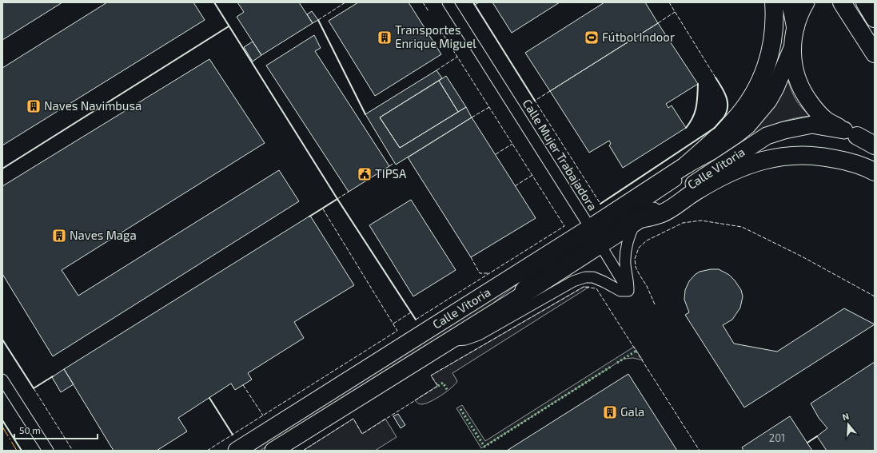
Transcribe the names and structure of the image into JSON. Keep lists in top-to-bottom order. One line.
{"streets":{"highway":["Calle Vitoria"],"street":["Calle Mujer Trabajadora"]},"crossings":[["Calle Mujer Trabajadora","Calle Vitoria"]],"places":{"building":["Transportes Enrique Miguel","Naves Navimbusa","Naves Maga","Gala"],"sports":["Fútbol Indoor"],"public building":["TIPSA"]},"house_numbers":["201"],"scale_bar":"50 m","north":"top"}
